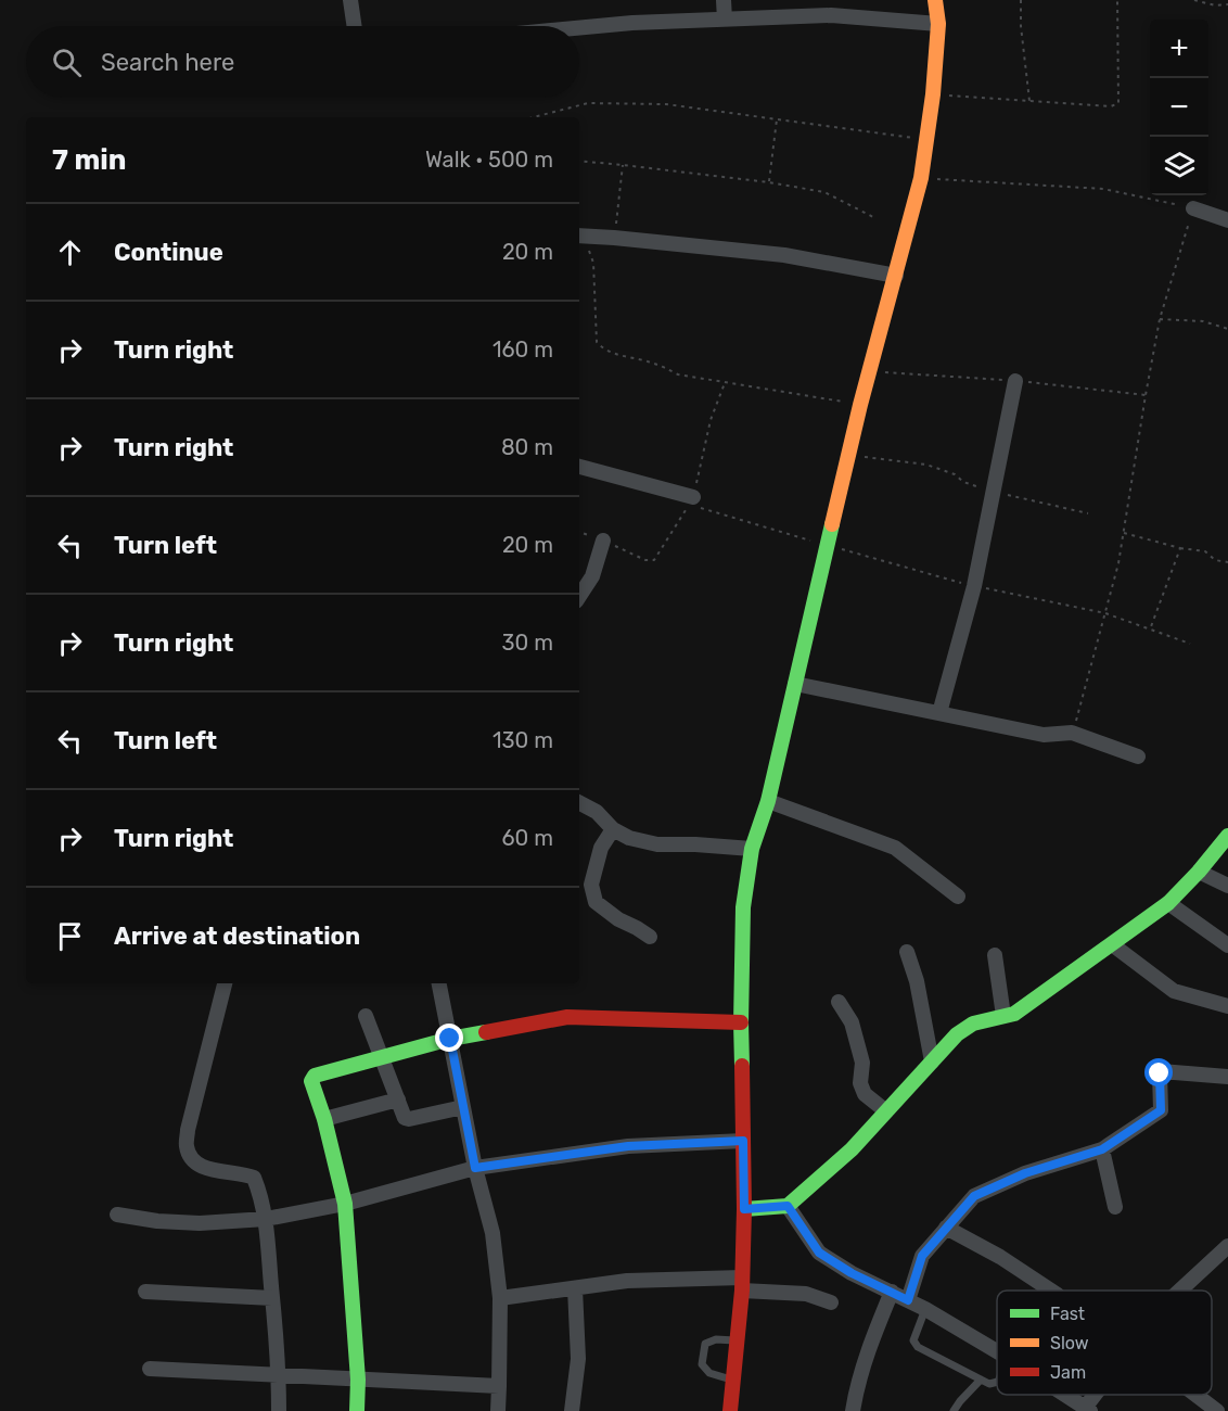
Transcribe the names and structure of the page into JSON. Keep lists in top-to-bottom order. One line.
{"legend":["Fast","Slow","Jam"],"page":{"map_buttons":["+","−"],"search":"Search here","heading":["7 min","Walk · 500 m"],"list":[["Continue","20 m"],["Turn right","160 m"],["Turn right","80 m"],["Turn left","20 m"],["Turn right","30 m"],["Turn left","130 m"],["Turn right","60 m"],"Arrive at destination"]}}
